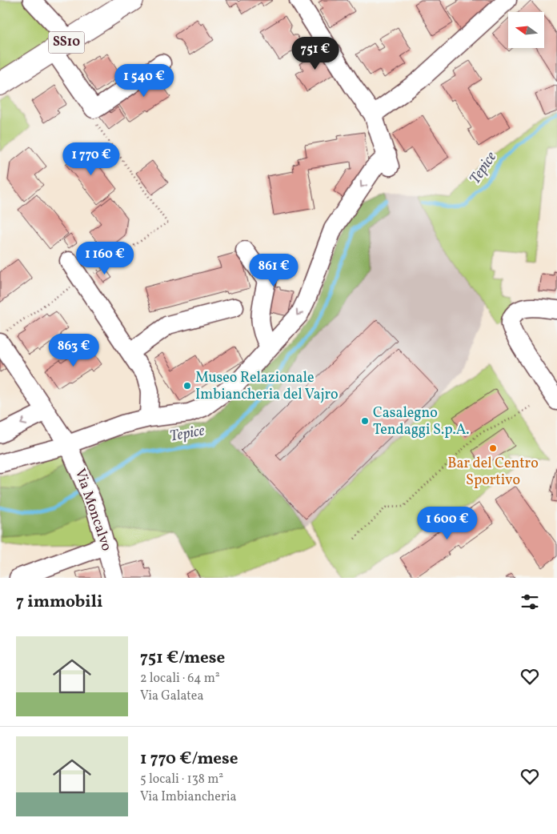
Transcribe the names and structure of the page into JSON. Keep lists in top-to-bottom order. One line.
{"streets":{"main road":["SS10"],"street":["Via Moncalvo"]},"water":["Tepice"],"places":["Museo Relazionale Imbiancheria del Vajro","Casalegno Tendaggi S.p.A.","Bar del Centro Sportivo"],"north":"left","page":{"price":["751 €","1 540 €","1 770 €","1 160 €","861 €","863 €","1 600 €"],"heading":"7 immobili","list":[{"name":"751 €/mese","note":"2 locali · 64 m² · Via Galatea"},{"name":"1 770 €/mese","note":"5 locali · 138 m² · Via Imbiancheria"}]}}
